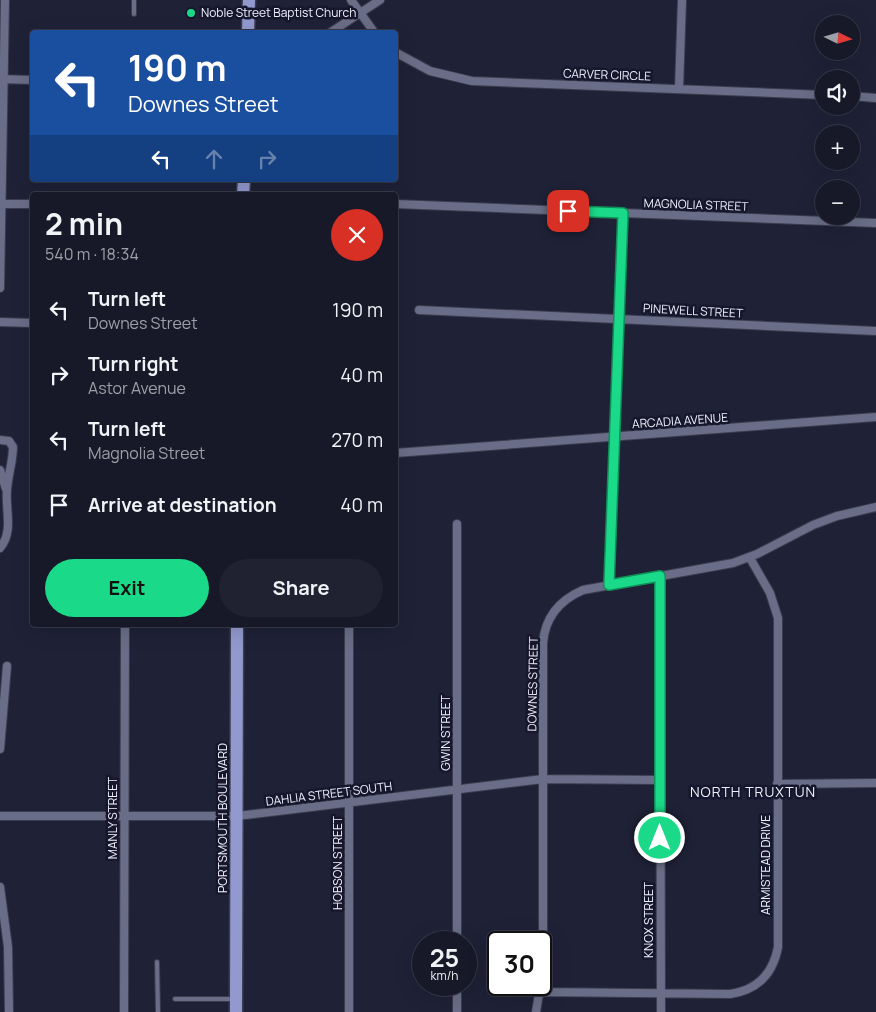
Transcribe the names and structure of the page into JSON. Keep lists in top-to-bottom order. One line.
{"streets":{"main road":["PORTSMOUTH BOULEVARD"],"street":["CARVER CIRCLE","MAGNOLIA STREET","PINEWELL STREET","ARCADIA AVENUE","DOWNES STREET","GWIN STREET","DAHLIA STREET SOUTH","MANLY STREET","HOBSON STREET","ARMISTEAD DRIVE","KNOX STREET"]},"crossings":[["DOWNES STREET","DAHLIA STREET SOUTH"],["DOWNES STREET","ARMISTEAD DRIVE"],["DOWNES STREET","KNOX STREET"],["GWIN STREET","DAHLIA STREET SOUTH"],["DAHLIA STREET SOUTH","MANLY STREET"],["DAHLIA STREET SOUTH","PORTSMOUTH BOULEVARD"],["DAHLIA STREET SOUTH","HOBSON STREET"],["DAHLIA STREET SOUTH","KNOX STREET"],["ARMISTEAD DRIVE","KNOX STREET"]],"districts":["NORTH TRUXTUN"],"places":["Noble Street Baptist Church"],"north":"right","page":{"map_buttons":["+","−"],"turn":["190 m","Downes Street"],"heading":["2 min","540 m · 18:34"],"list":[{"name":"Turn left","note":"Downes Street","value":"190 m"},{"name":"Turn right","note":"Astor Avenue","value":"40 m"},{"name":"Turn left","note":"Magnolia Street","value":"270 m"},{"name":"Arrive at destination","value":"40 m"}],"buttons":["Exit","Share"],"speed":"25 km/h","limit":"30"}}
